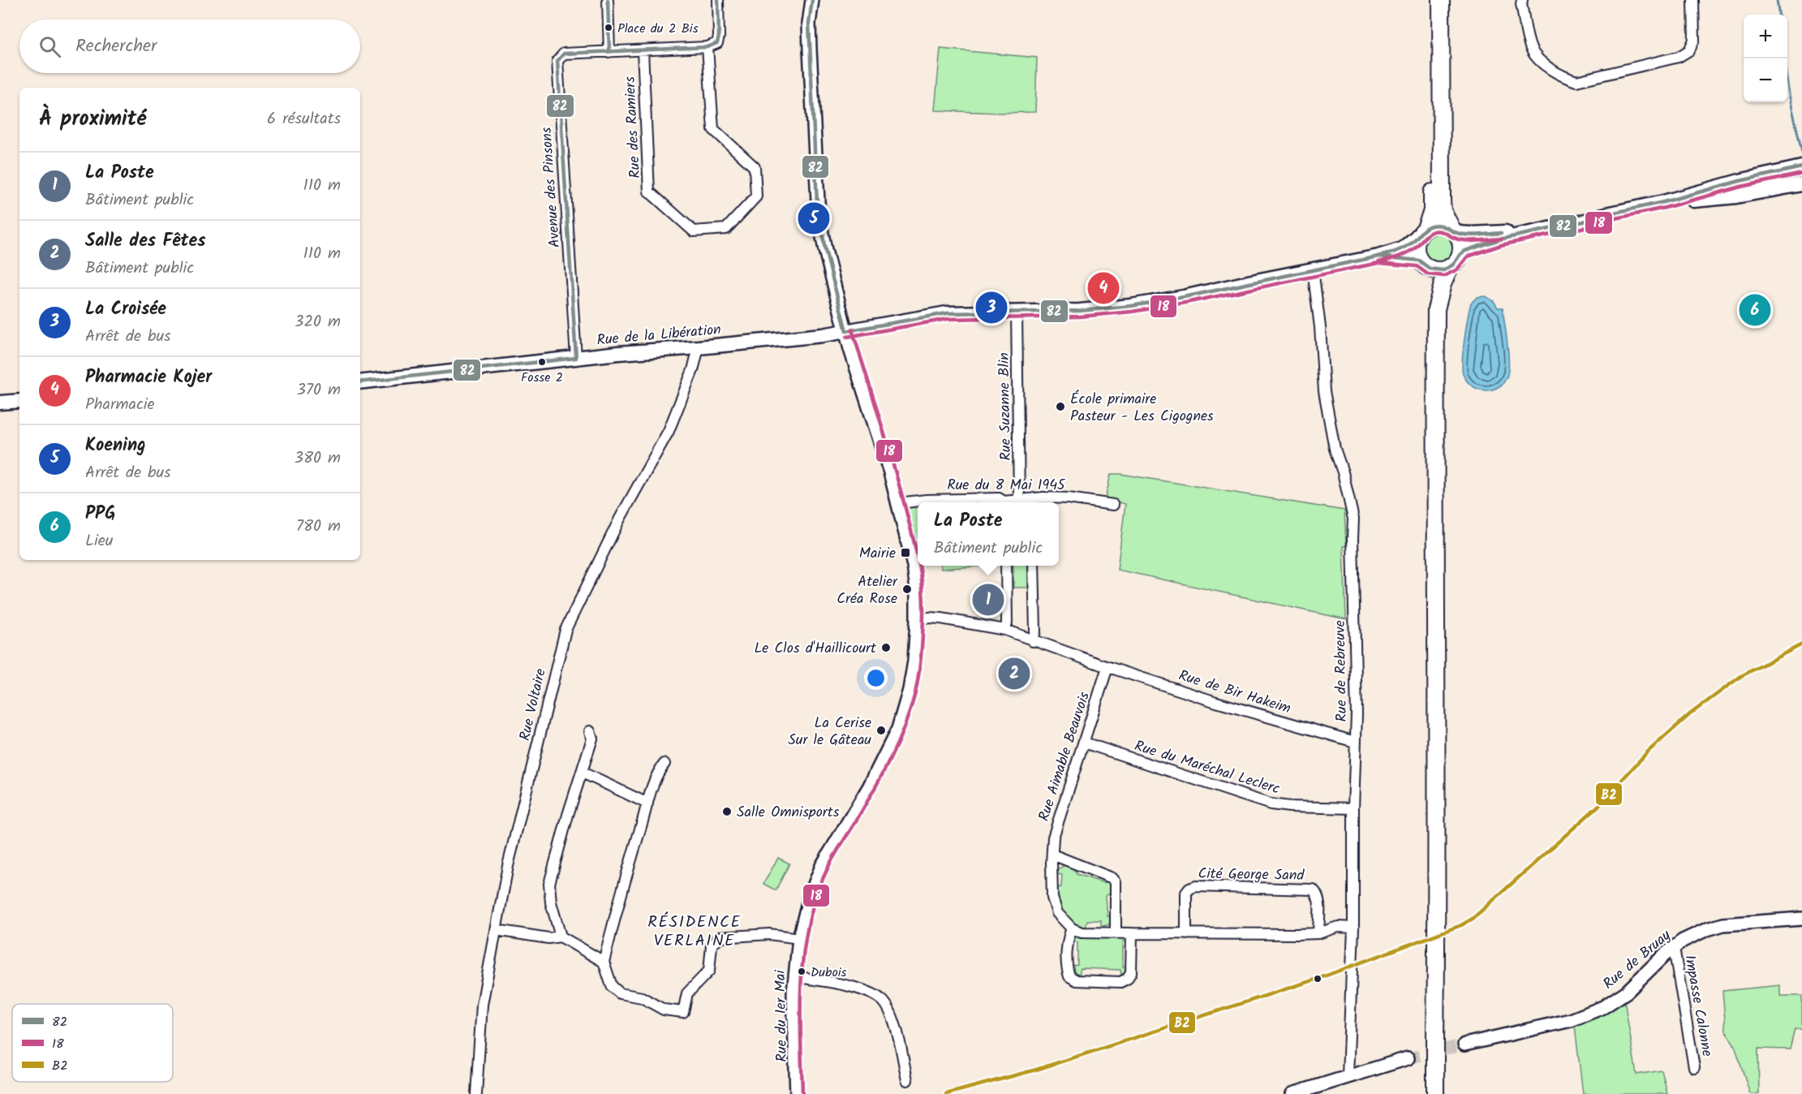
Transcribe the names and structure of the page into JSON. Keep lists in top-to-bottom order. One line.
{"streets":{"main road":["Rue de la Libération"],"street":["Rue des Ramiers","Avenue des Pinsons","Rue Suzanne Blin","Rue du 8 Mai 1945","Rue de Rebreuve","Rue de Bir Hakeim","Rue Voltaire","Rue Aimable Beauvois","Rue du Maréchal Leclerc","Cité George Sand","Rue de Bruay","Impasse Calonne","Rue du 1er Mai"]},"crossings":[["Rue des Ramiers","Avenue des Pinsons"],["Avenue des Pinsons","Rue de la Libération"],["Rue de la Libération","Rue Suzanne Blin"],["Rue de la Libération","Rue de Rebreuve"],["Rue de la Libération","Rue Voltaire"],["Rue de la Libération","Rue du 1er Mai"],["Rue Suzanne Blin","Rue du 8 Mai 1945"],["Rue du 8 Mai 1945","Rue du 1er Mai"],["Rue de Rebreuve","Rue de Bir Hakeim"],["Rue de Rebreuve","Rue du Maréchal Leclerc"],["Rue de Bir Hakeim","Rue Aimable Beauvois"],["Rue de Bir Hakeim","Rue du 1er Mai"],["Rue Aimable Beauvois","Rue du Maréchal Leclerc"],["Rue de Bruay","Impasse Calonne"]],"districts":["RÉSIDENCE VERLAINE"],"places":{"other":["Place du 2 Bis","Fosse 2","École primaire Pasteur - Les Cigognes","Atelier Créa Rose","Le Clos d'Haillicourt","La Cerise Sur le Gâteau","Salle Omnisports","Dubois"],"transit":["Mairie"]},"lines":["transit line 82","transit line 18","transit line B2"],"legend":["82","18","B2"],"page":{"map_buttons":["+","−"],"search":"Rechercher","heading":["À proximité","6 résultats"],"list":[{"mark":"1","name":"La Poste","note":"Bâtiment public","value":"110 m"},{"mark":"2","name":"Salle des Fêtes","note":"Bâtiment public","value":"110 m"},{"mark":"3","name":"La Croisée","note":"Arrêt de bus","value":"320 m"},{"mark":"4","name":"Pharmacie Kojer","note":"Pharmacie","value":"370 m"},{"mark":"5","name":"Koening","note":"Arrêt de bus","value":"380 m"},{"mark":"6","name":"PPG","note":"Lieu","value":"780 m"}],"pins":["5","4","3","6","1","2"],"popup":["La Poste","Bâtiment public"]}}
